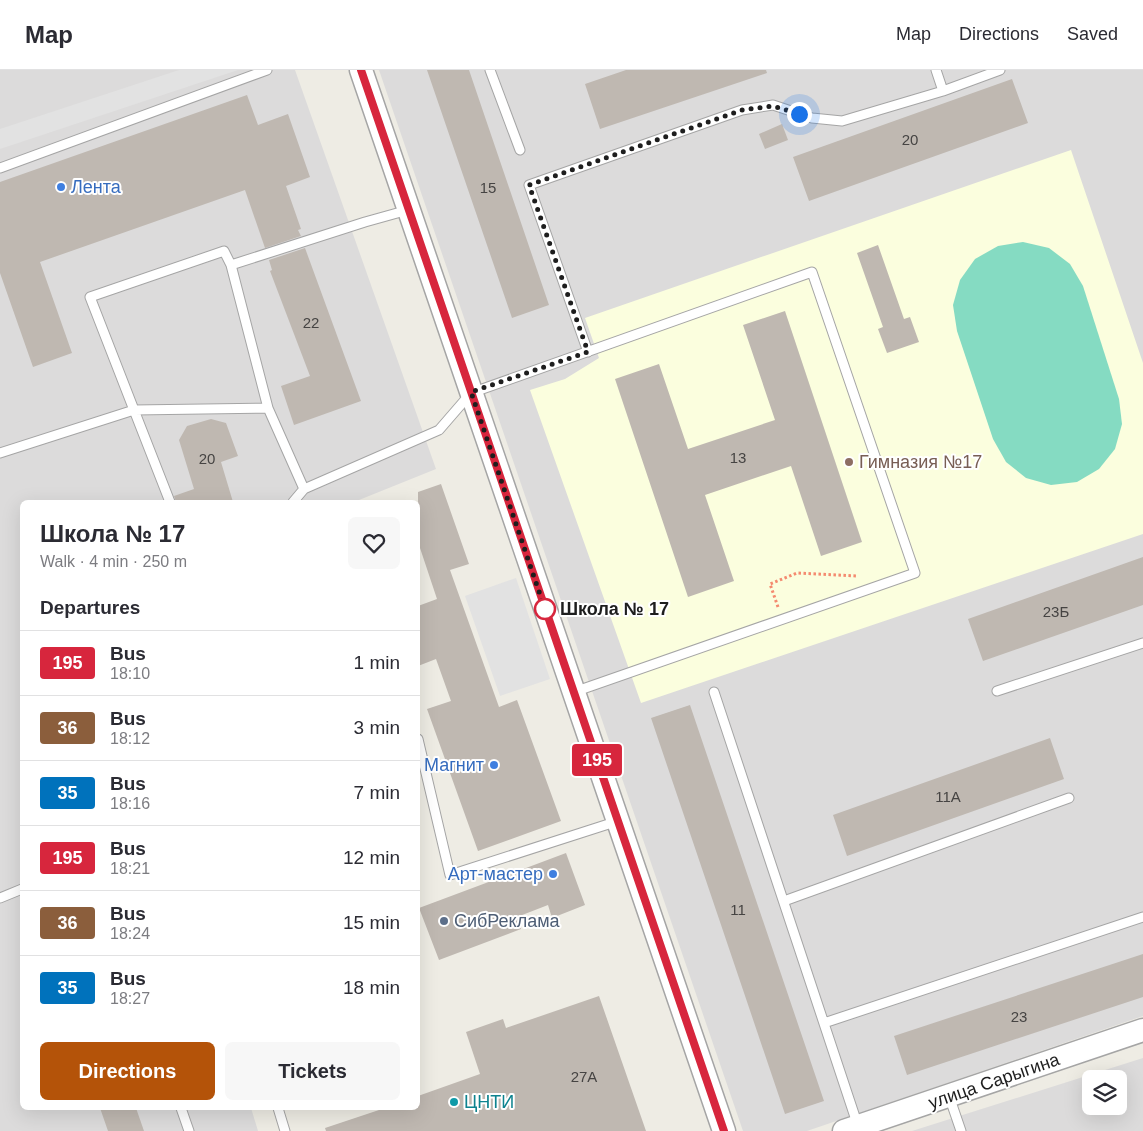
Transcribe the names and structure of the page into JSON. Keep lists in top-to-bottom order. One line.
{"streets":{"street":["улица Сарыгина"]},"places":["Лента","Гимназия №17","Школа № 17","Магнит","Арт-мастер","СибРеклама","ЦНТИ"],"lines":["bus line 195"],"house_numbers":["20","15","22","13","20","23Б","11А","11","23","27А"],"page":{"header":"Map","nav":["Map","Directions","Saved"],"on_map":"195","heading":[["Школа № 17","Walk · 4 min · 250 m"],"Departures"],"list":[{"mark":"195","name":"Bus","note":"18:10","value":"1 min"},{"mark":"36","name":"Bus","note":"18:12","value":"3 min"},{"mark":"35","name":"Bus","note":"18:16","value":"7 min"},{"mark":"195","name":"Bus","note":"18:21","value":"12 min"},{"mark":"36","name":"Bus","note":"18:24","value":"15 min"},{"mark":"35","name":"Bus","note":"18:27","value":"18 min"}],"buttons":["Directions","Tickets"]}}
